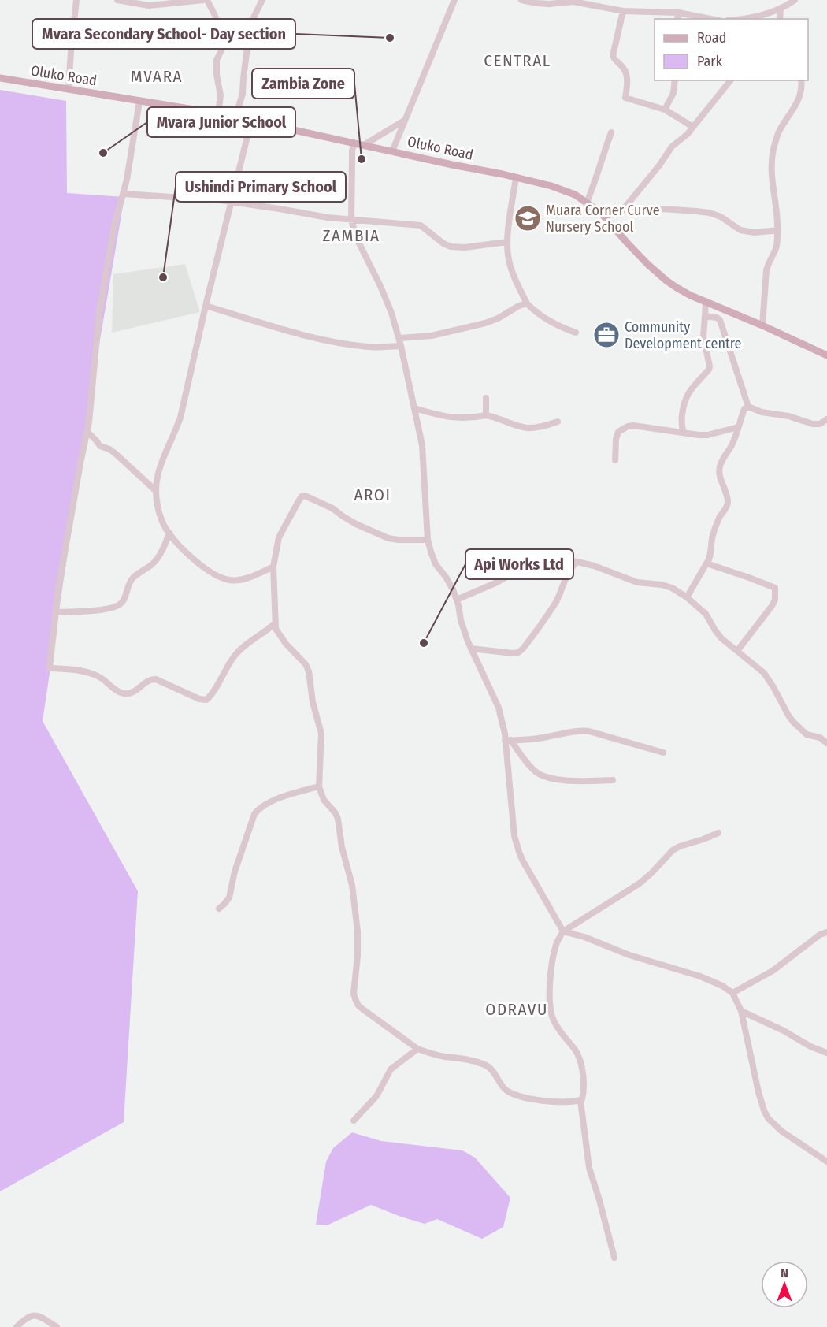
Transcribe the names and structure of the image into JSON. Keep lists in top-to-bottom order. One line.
{"streets":{"main road":["Oluko Road"]},"districts":["CENTRAL","MVARA","ZAMBIA","AROI","ODRAVU"],"places":{"other":["Mvara Secondary School- Day section","Mvara Junior School","Zambia Zone","Ushindi Primary School","Api Works Ltd"],"school or university":["Muara Corner Curve Nursery School"],"office":["Community Development centre"]},"legend":["Road","Park"],"north":"top"}
